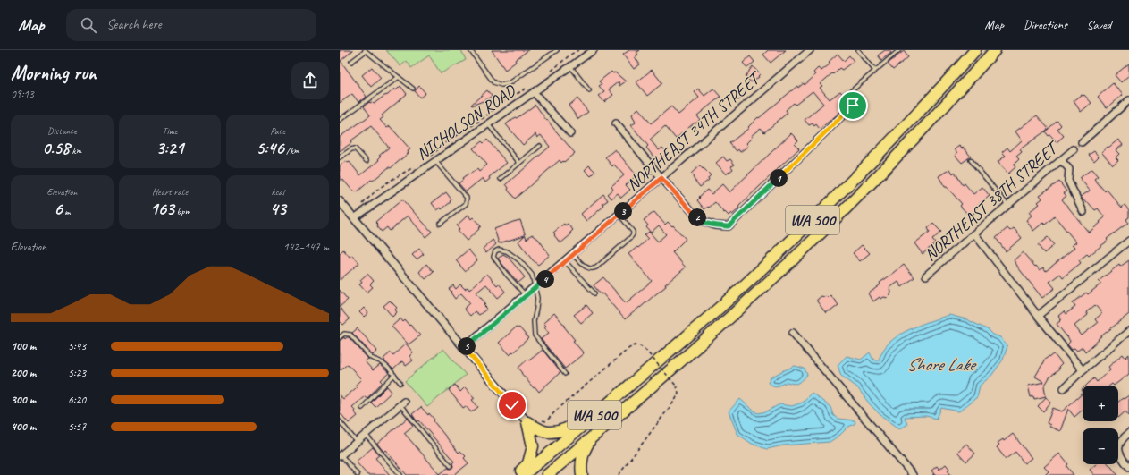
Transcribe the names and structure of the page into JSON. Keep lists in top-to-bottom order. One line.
{"streets":{"highway":["WA 500"],"street":["NICHOLSON ROAD","NORTHEAST 34TH STREET","NORTHEAST 38TH STREET"]},"water":["Shore Lake"],"page":{"header":"Map","search":"Search here","nav":["Map","Directions","Saved"],"heading":["Morning run","09:13"],"stats":[["Distance","0.58 km"],["Time","3:21"],["Pace","5:46 /km"],["Elevation","6 m"],["Heart rate","163 bpm"],["kcal","43"]],"pins":["1","3","2","4","5"],"chart":["Elevation","142–147 m"],"list":[{"name":"100 m","note":"5:43"},{"name":"200 m","note":"5:23"},{"name":"300 m","note":"6:20"},{"name":"400 m","note":"5:57"}],"map_buttons":["+","−"]}}
